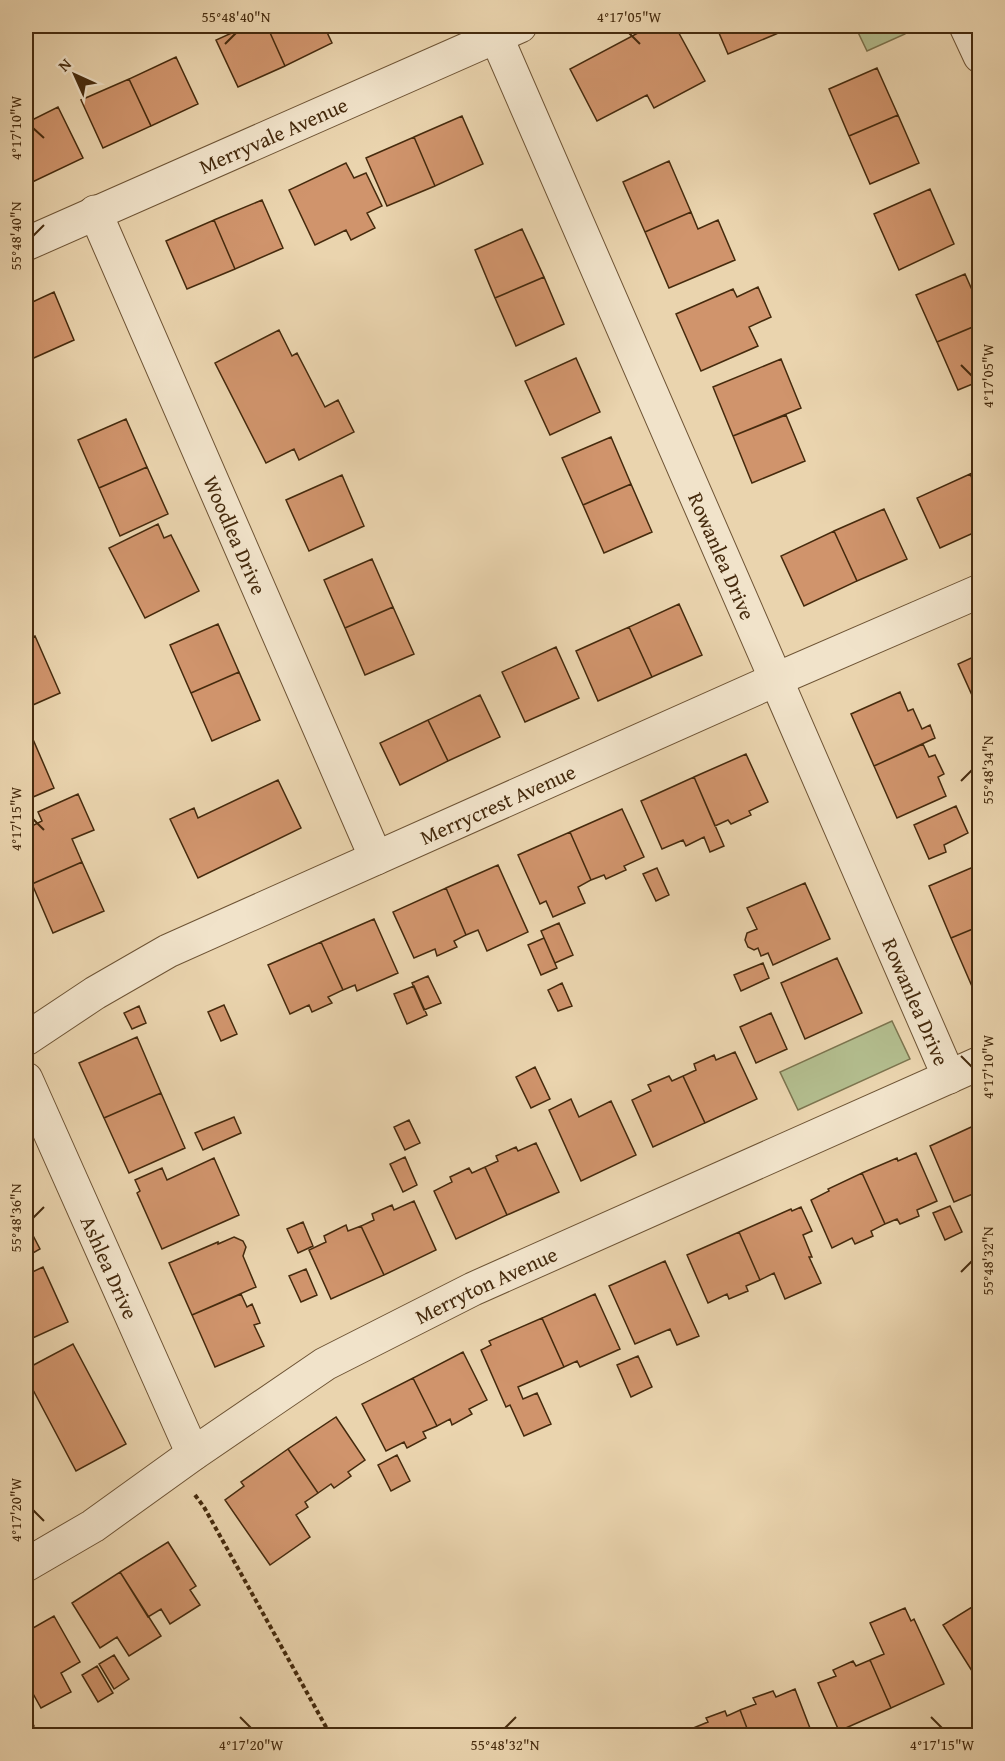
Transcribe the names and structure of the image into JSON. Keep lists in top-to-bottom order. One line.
{"streets":{"street":["Merryvale Avenue","Woodlea Drive","Rowanlea Drive","Merrycrest Avenue","Ashlea Drive","Merryton Avenue"]},"crossings":[["Merryvale Avenue","Woodlea Drive"],["Merryvale Avenue","Rowanlea Drive"],["Woodlea Drive","Merrycrest Avenue"],["Rowanlea Drive","Merrycrest Avenue"],["Rowanlea Drive","Merryton Avenue"],["Ashlea Drive","Merryton Avenue"]],"north":"top left","coordinates":["55°48'40\"N","4°17'05\"W","4°17'10\"W","55°48'34\"N","4°17'15\"W","55°48'36\"N","55°48'32\"N","4°17'20\"W"]}
